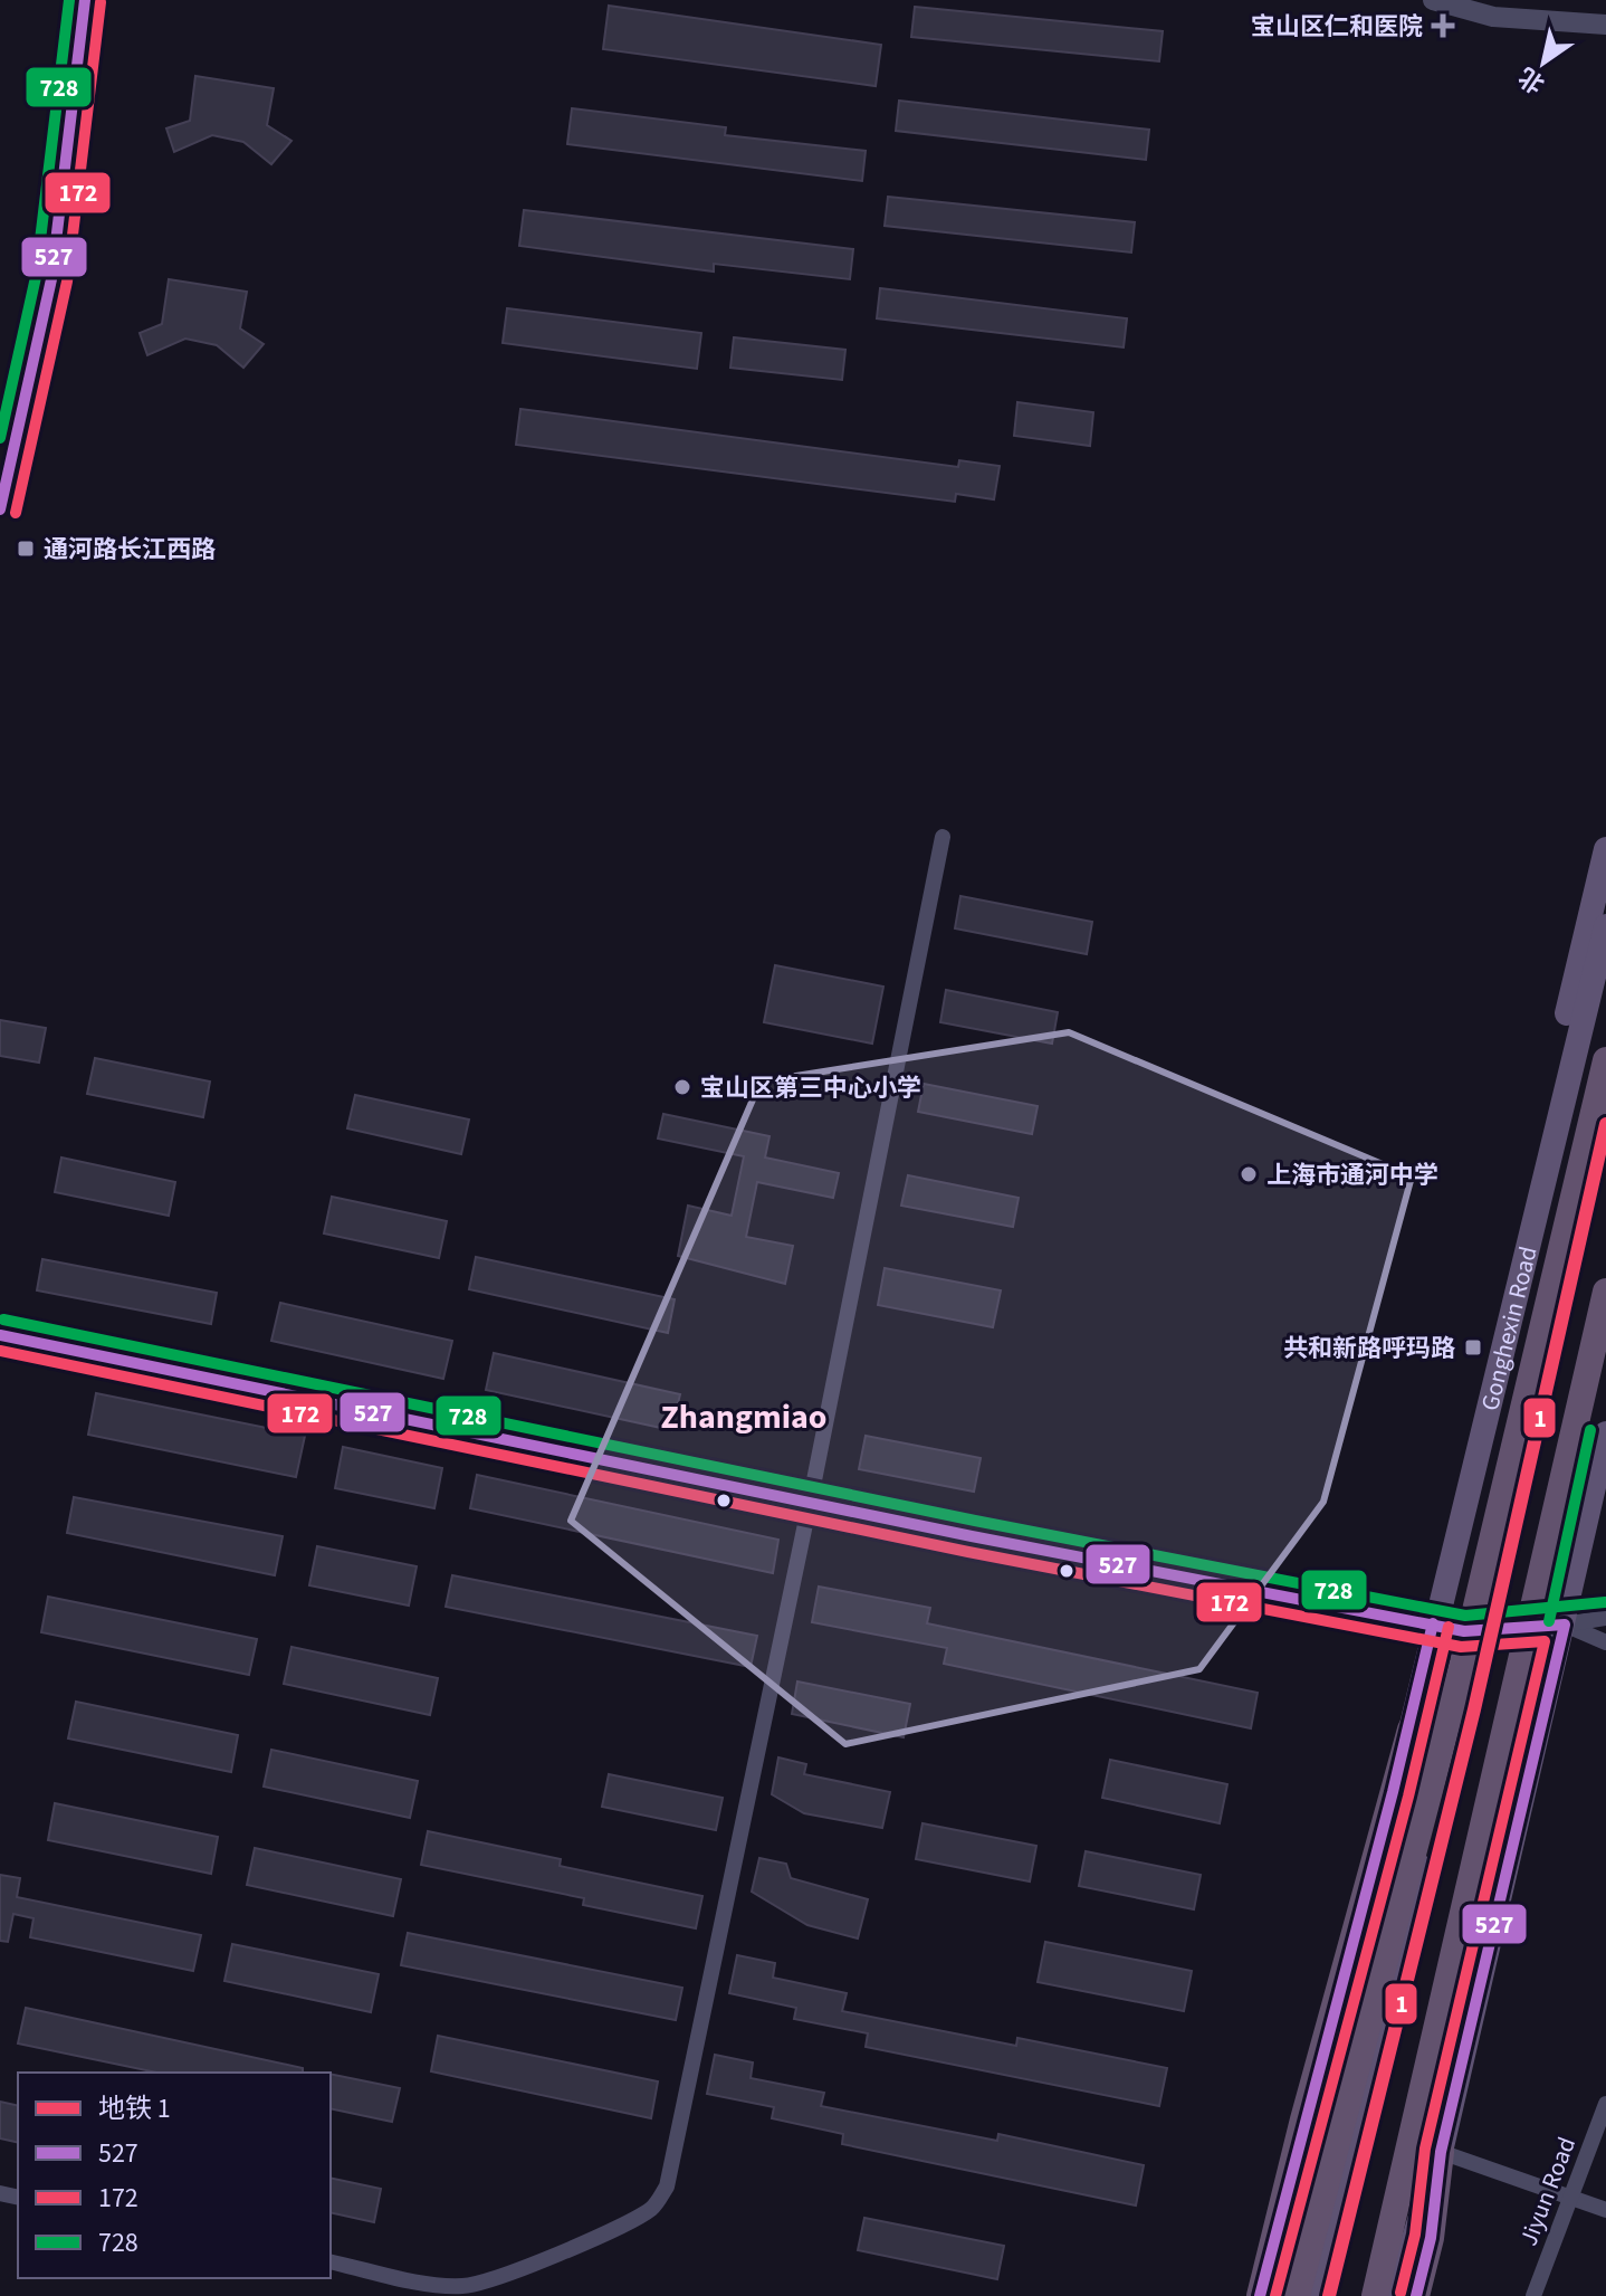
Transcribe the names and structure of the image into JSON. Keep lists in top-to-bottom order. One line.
{"streets":{"main road":["Gonghexin Road"],"street":["Jiyun Road"]},"districts":["Zhangmiao"],"places":{"health":["宝山区仁和医院"],"transit":["通河路长江西路","共和新路呼玛路"],"other":["宝山区第三中心小学","上海市通河中学"]},"lines":["transit line 527","transit line 728","transit line 172","metro line 1"],"legend":["地铁 1","527","172","728"],"north":"bottom left"}
